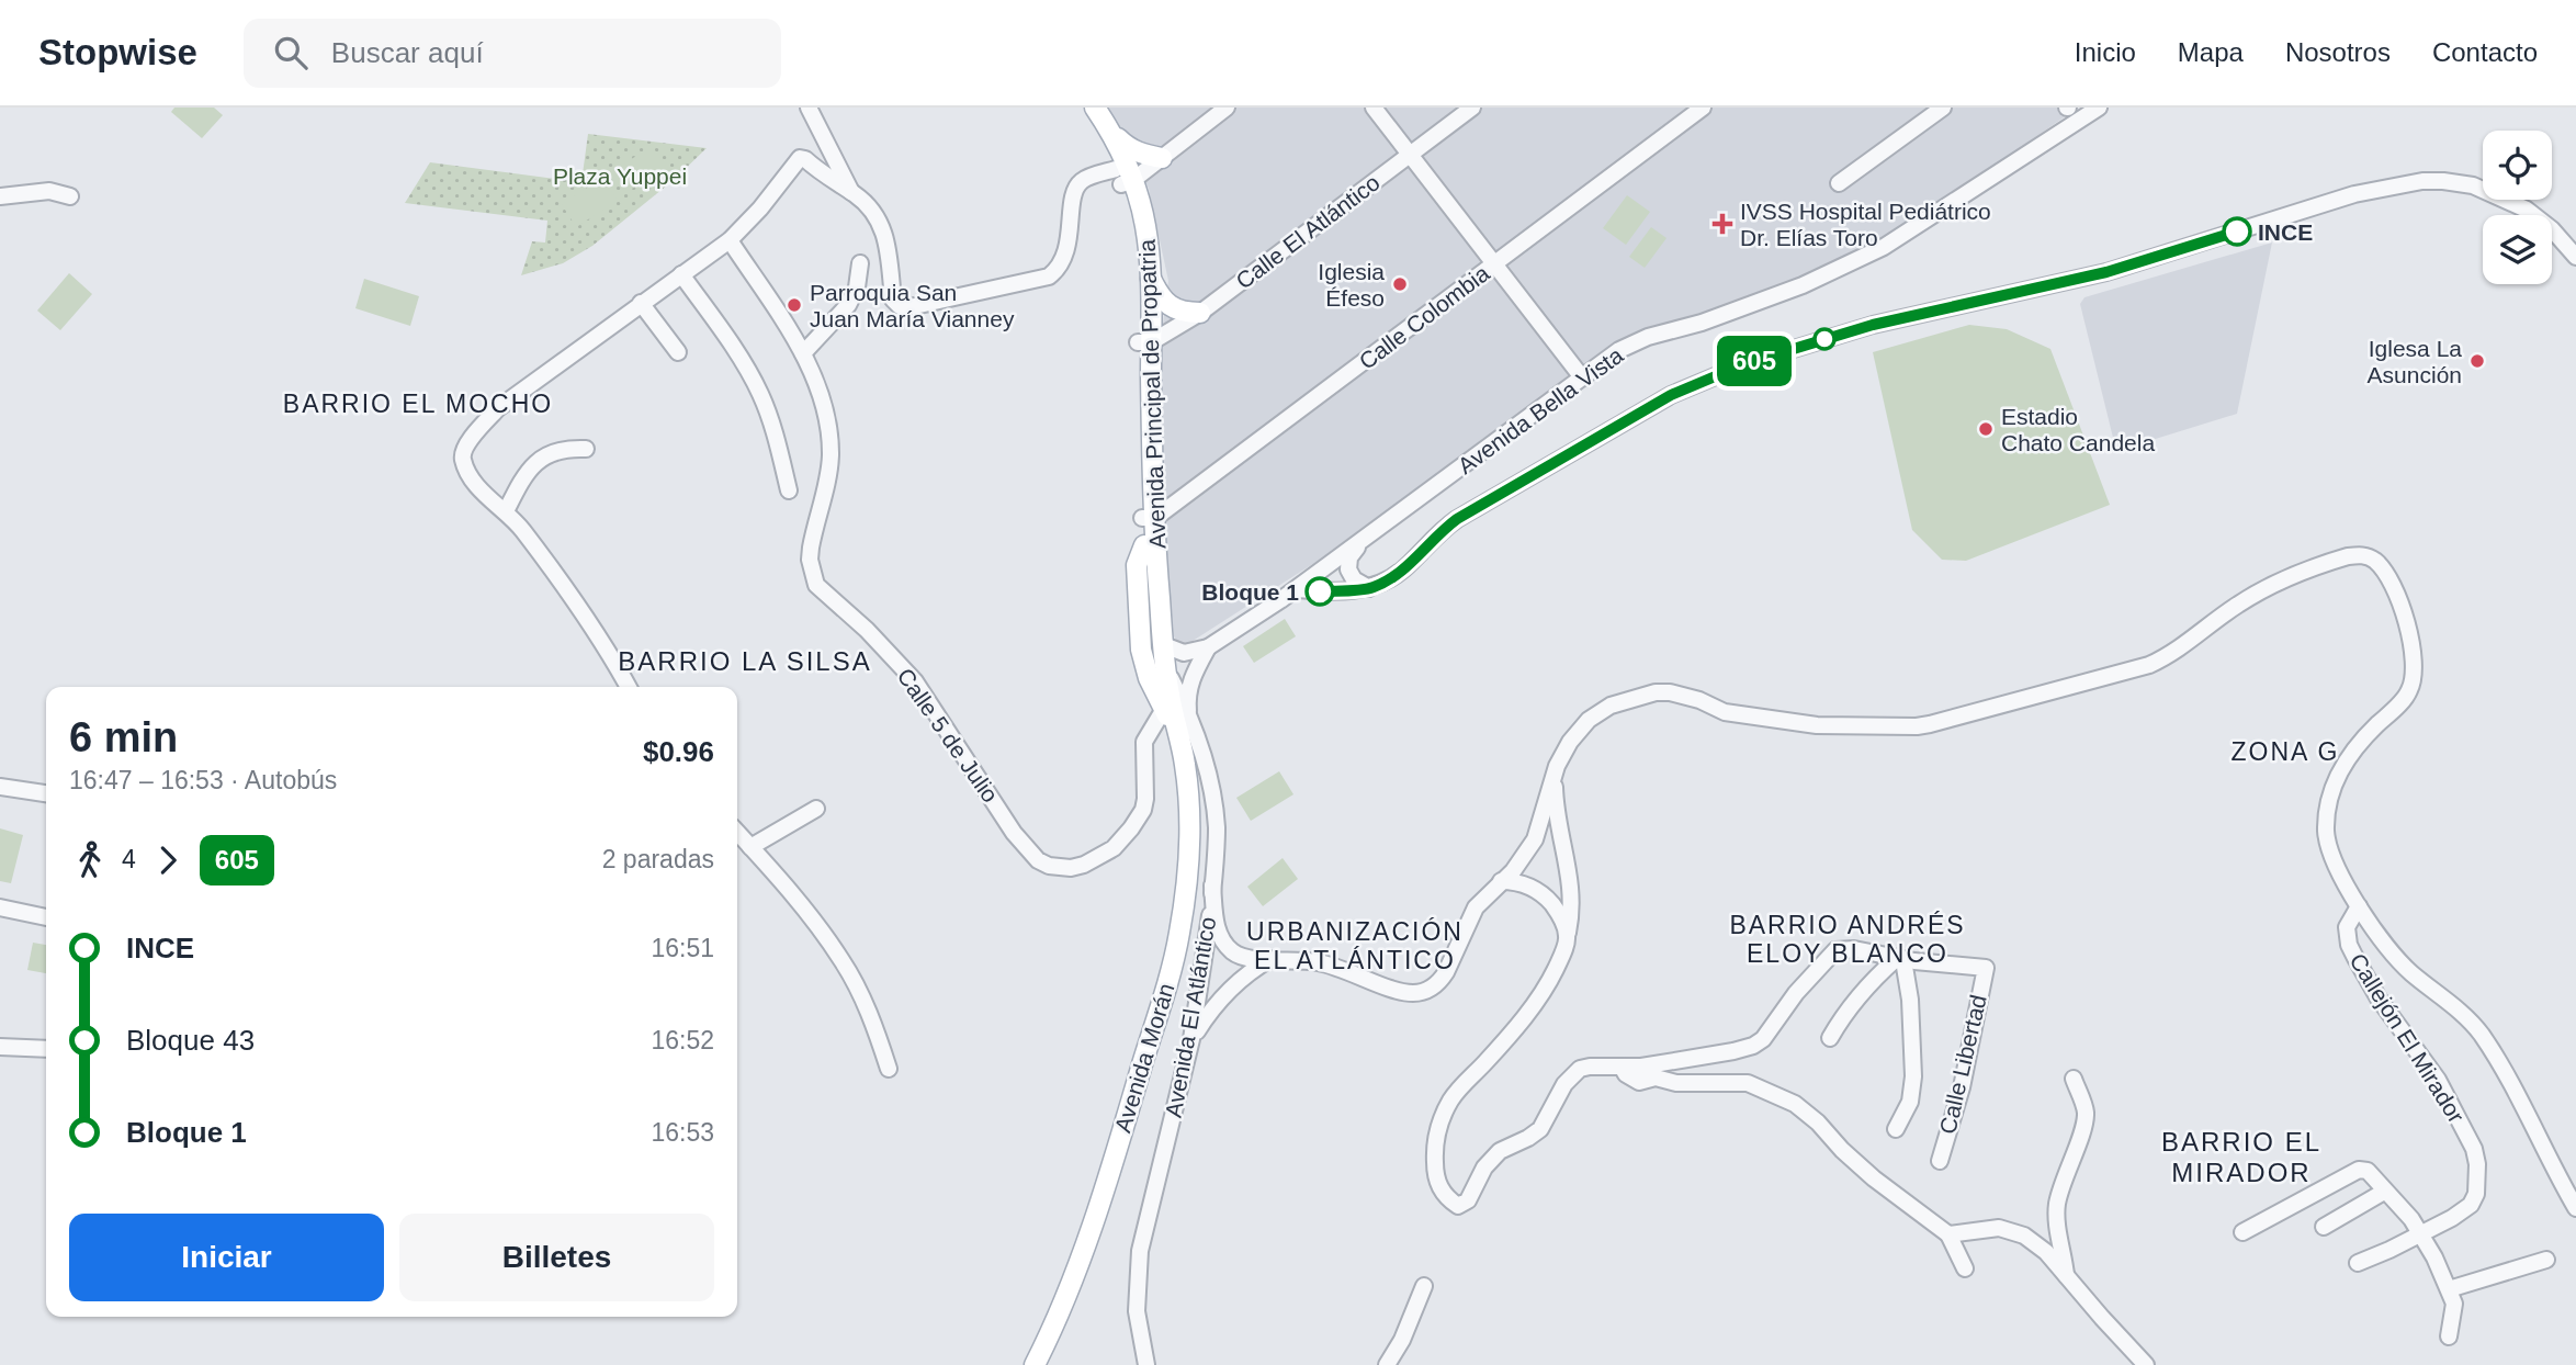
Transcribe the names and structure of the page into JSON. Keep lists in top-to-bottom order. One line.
{"streets":{"main road":["Avenida Principal de Propatria","Avenida Morán"],"street":["Calle El Atlántico","Calle Colombia","Avenida Bella Vista","Calle 5 de Julio","Avenida El Atlántico","Callejón El Mirador","Calle Libertad"]},"crossings":[["Calle El Atlántico","Avenida Principal de Propatria"],["Calle Colombia","Avenida Principal de Propatria"],["Avenida Principal de Propatria","Avenida Morán"],["Calle 5 de Julio","Avenida Morán"],["Avenida El Atlántico","Avenida Morán"]],"districts":["BARRIO EL MOCHO","BARRIO LA SILSA","ZONA G","BARRIO ANDRÉS ELOY BLANCO","URBANIZACIÓN EL ATLÁNTICO","BARRIO EL MIRADOR"],"parks":["Plaza Yuppei"],"places":{"health":["IVSS Hospital Pediátrico Dr. Elías Toro"],"other":["INCE","Iglesia Éfeso","Parroquia San Juan María Vianney","Iglesa La Asunción","Estadio Chato Candela","Bloque 1"]},"lines":["bus line 605"],"page":{"header":"Stopwise","search":"Buscar aquí","nav":["Inicio","Mapa","Nosotros","Contacto"],"on_map":"605","heading":["6 min","16:47 – 16:53 · Autobús","$0.96"],"legs":["4","605","2 paradas"],"list":[{"name":"INCE","value":"16:51"},{"name":"Bloque 43","value":"16:52"},{"name":"Bloque 1","value":"16:53"}],"buttons":["Iniciar","Billetes"]}}
